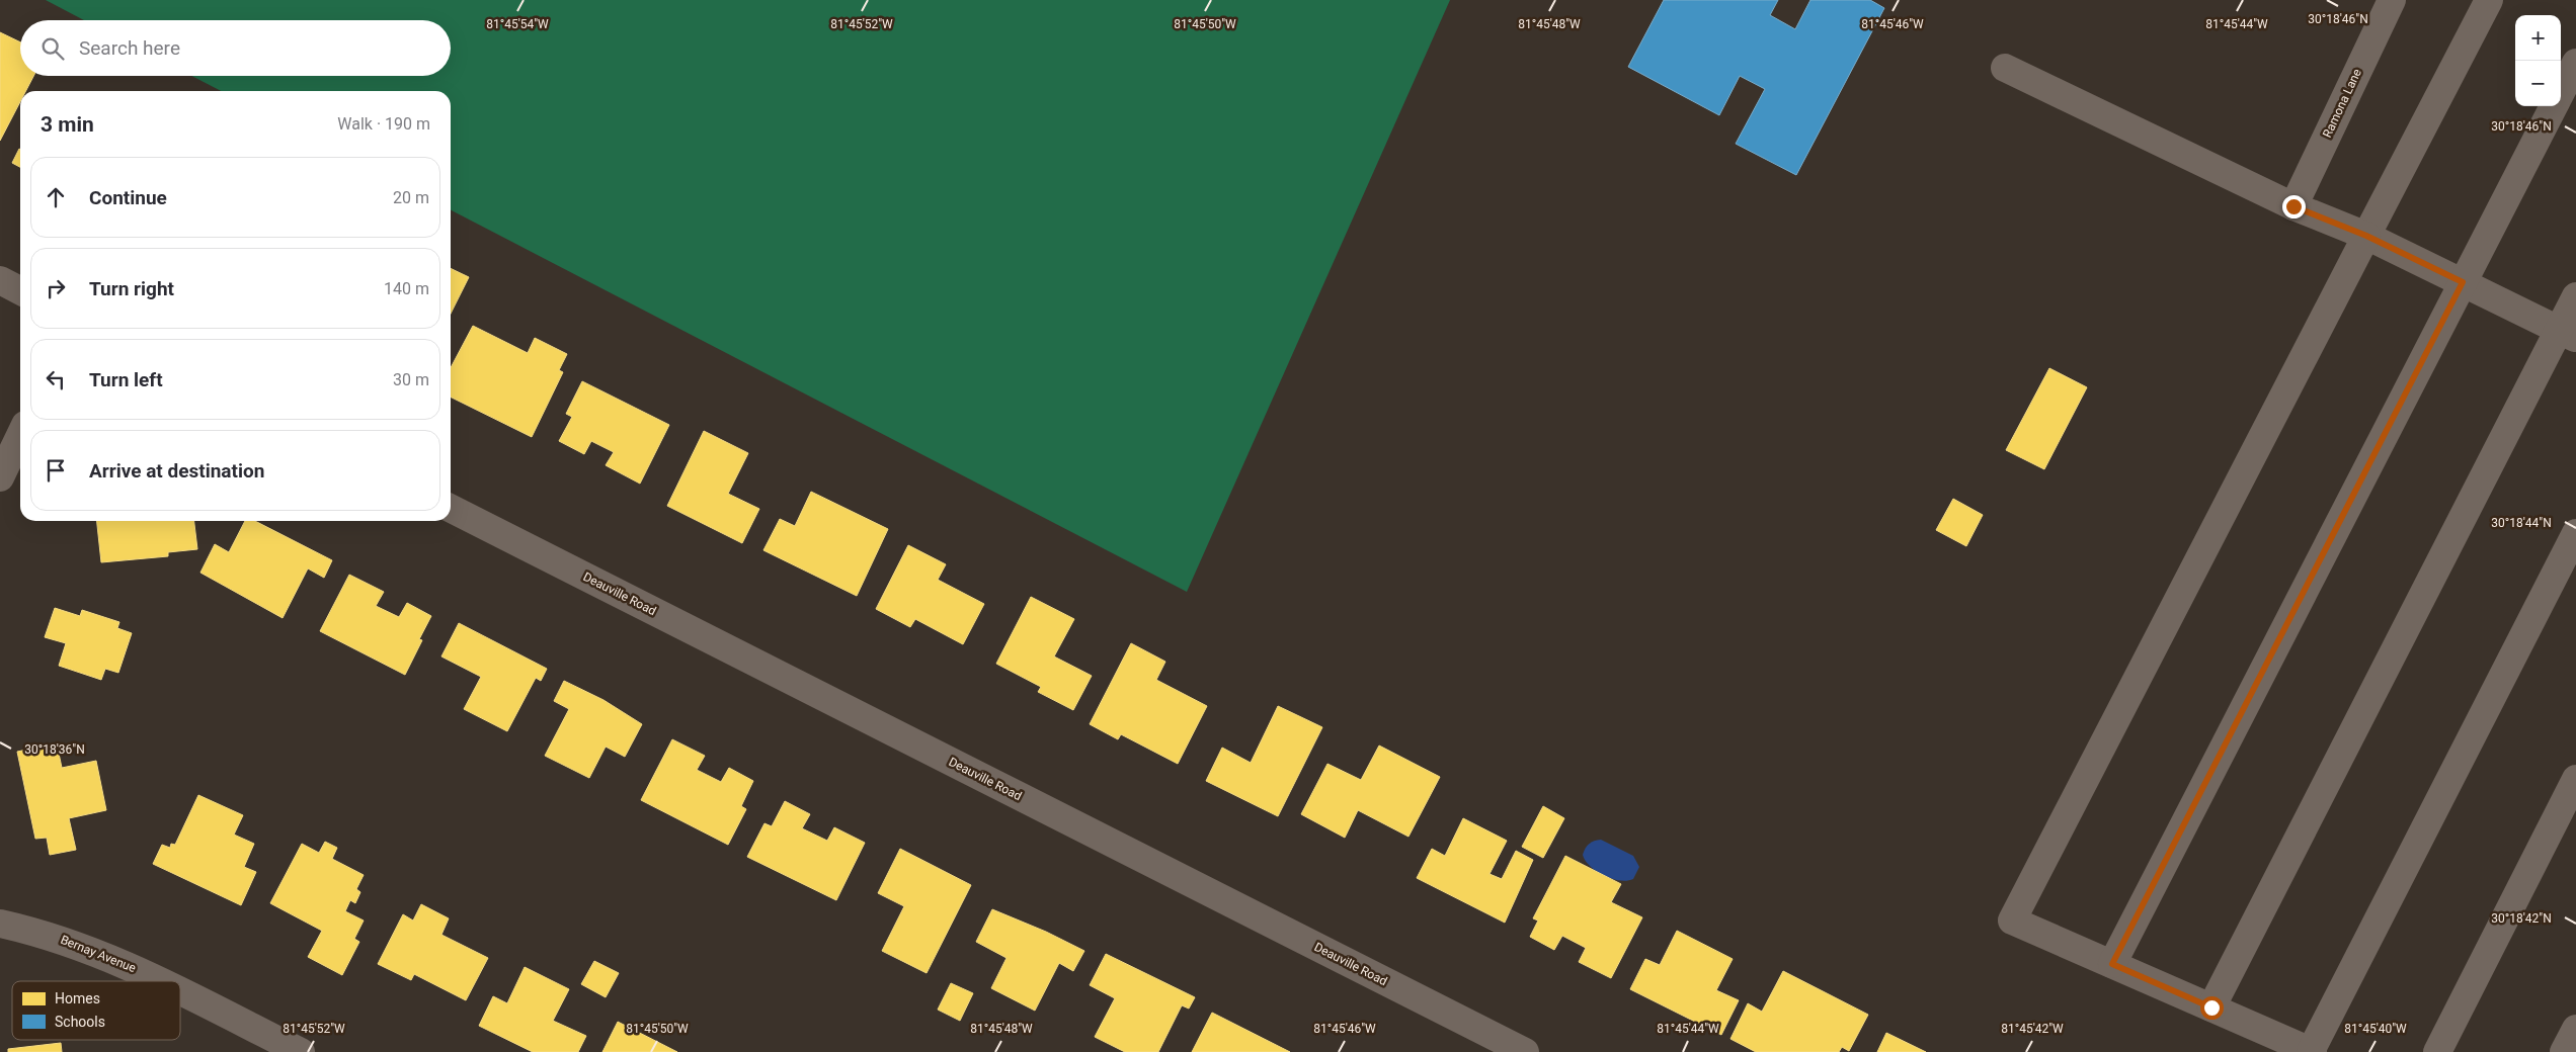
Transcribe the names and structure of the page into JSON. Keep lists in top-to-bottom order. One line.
{"streets":{"street":["Ramona Lane","Deauville Road","Bernay Avenue"]},"legend":["Homes","Schools"],"page":{"map_buttons":["+","−"],"search":"Search here","heading":["3 min","Walk · 190 m"],"list":[["Continue","20 m"],["Turn right","140 m"],["Turn left","30 m"],"Arrive at destination"]},"coordinates":["30°18'46\"N","81°45'54\"W","81°45'52\"W","81°45'50\"W","81°45'48\"W","81°45'46\"W","81°45'44\"W","30°18'44\"N","30°18'36\"N","30°18'42\"N","81°45'42\"W","81°45'40\"W"]}
